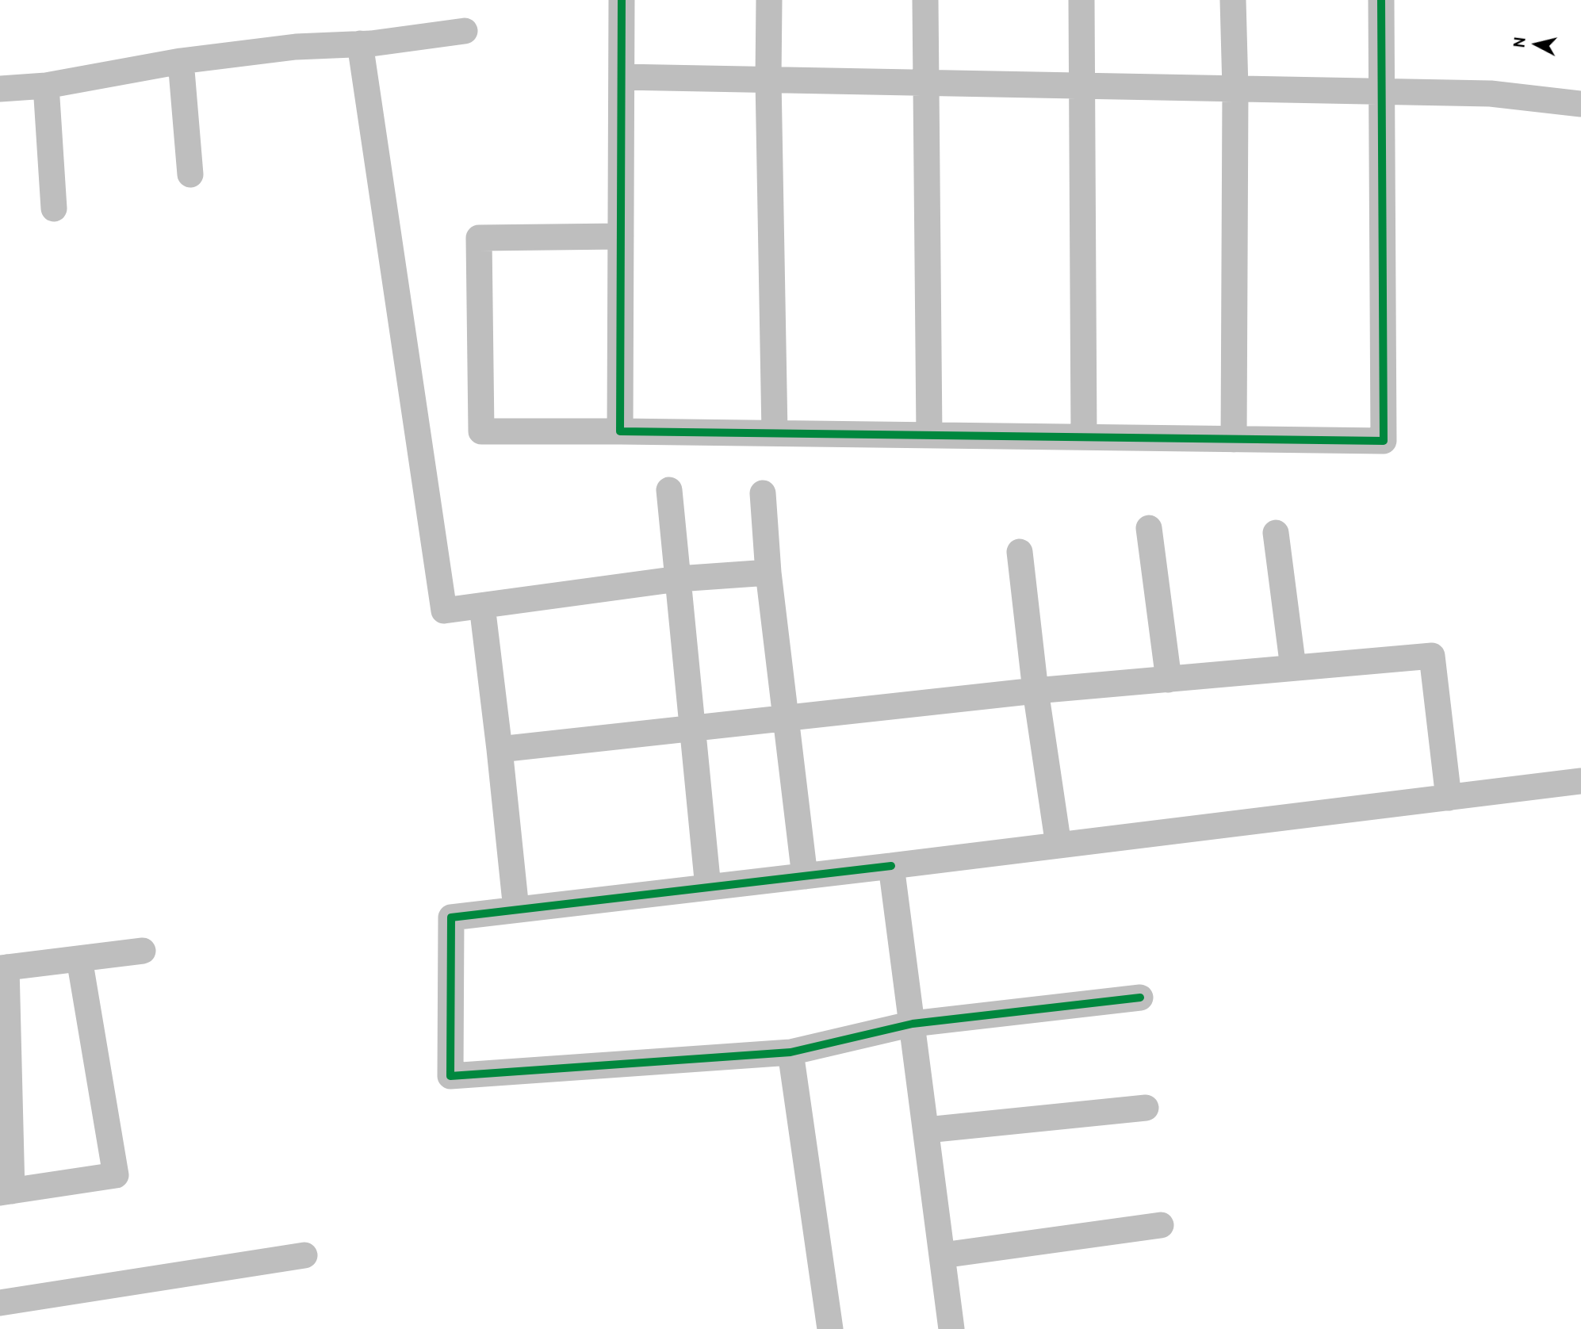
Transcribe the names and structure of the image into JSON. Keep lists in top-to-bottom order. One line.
{"north":"left"}
